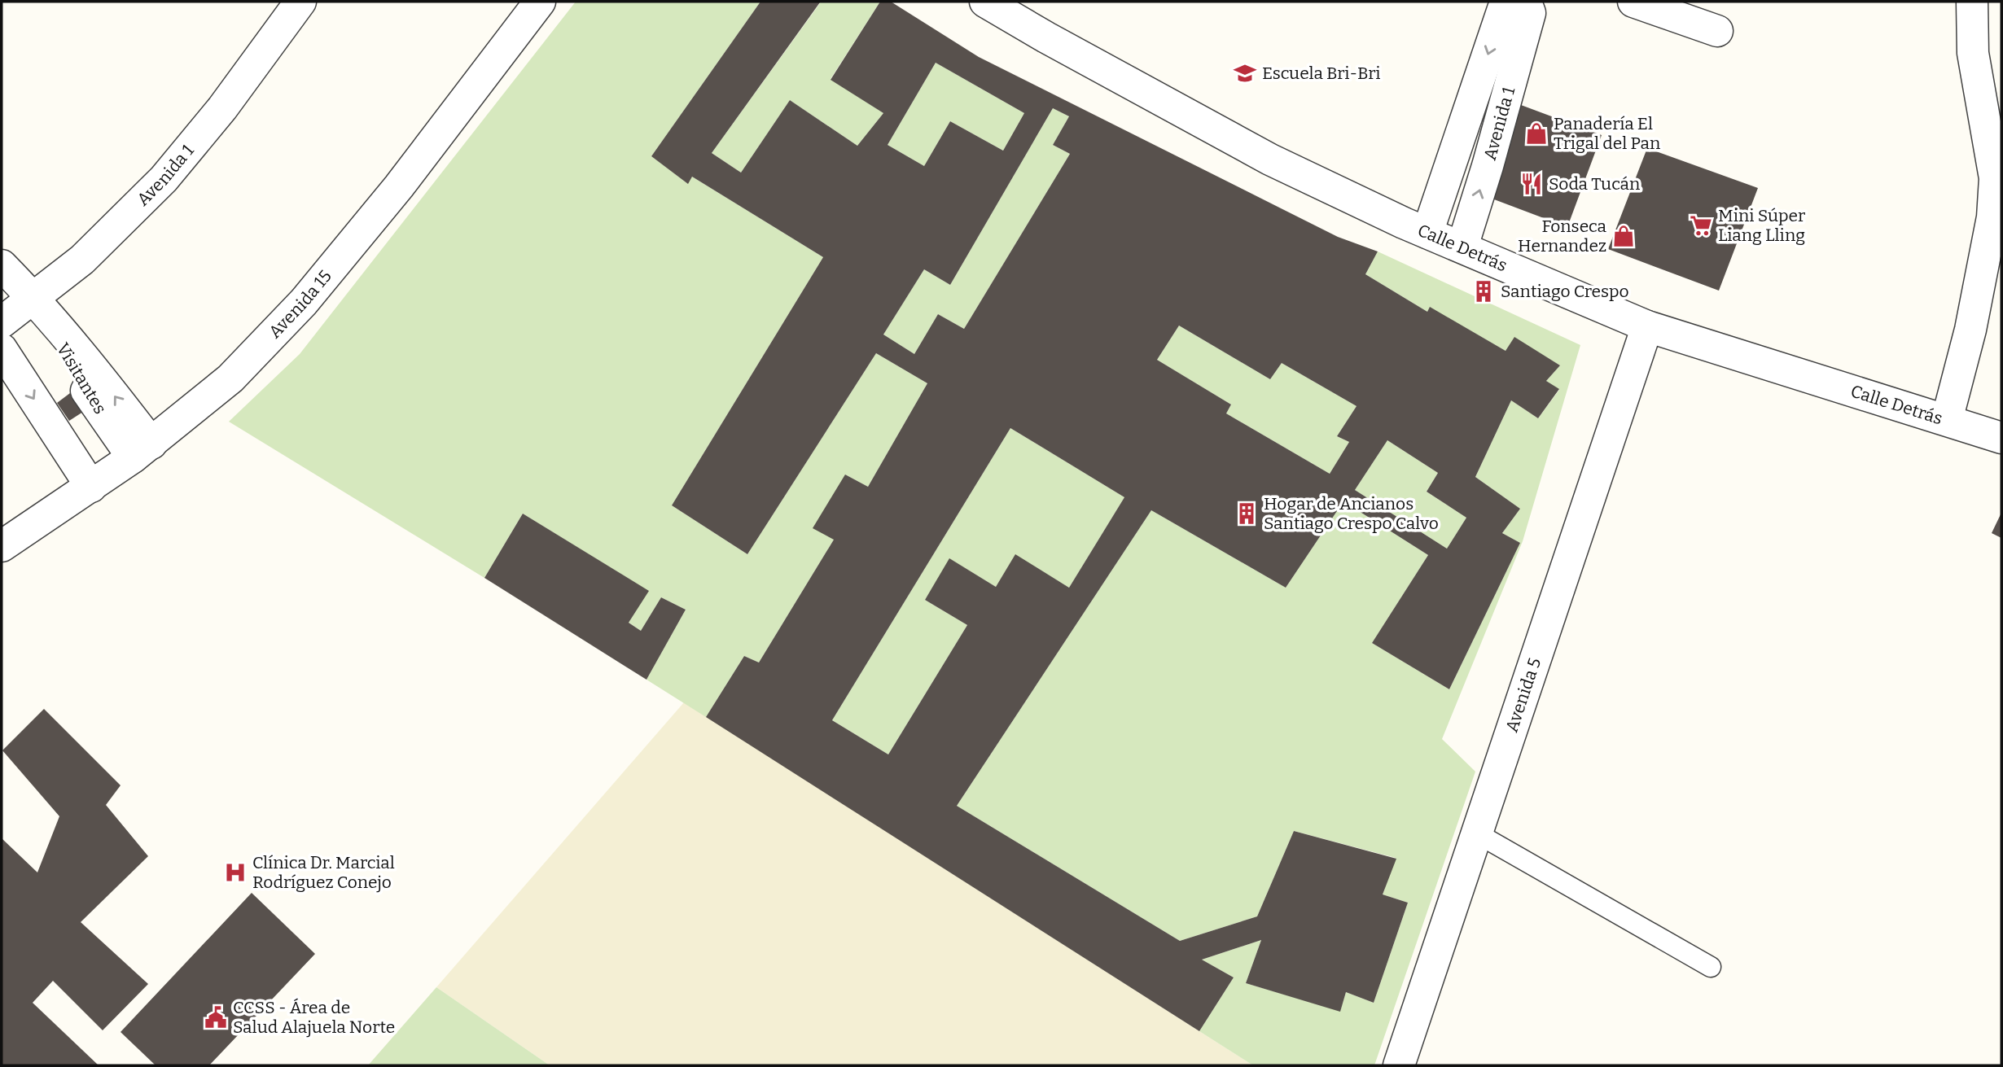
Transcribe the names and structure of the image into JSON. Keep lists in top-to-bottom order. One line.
{"streets":{"street":["Avenida 1","Calle Detrás","Avenida 15","Avenida 5"]},"crossings":[["Avenida 1","Calle Detrás"],["Calle Detrás","Avenida 5"]],"places":{"school or university":["Escuela Bri-Bri"],"shop":["Panadería El Trigal del Pan","Fonseca Hernandez"],"restaurant":["Soda Tucán"],"supermarket":["Mini Súper Liang Lling"],"building":["Santiago Crespo","Hogar de Ancianos Santiago Crespo Calvo"],"hospital":["Clínica Dr. Marcial Rodríguez Conejo"],"public building":["CCSS - Área de Salud Alajuela Norte"]}}
